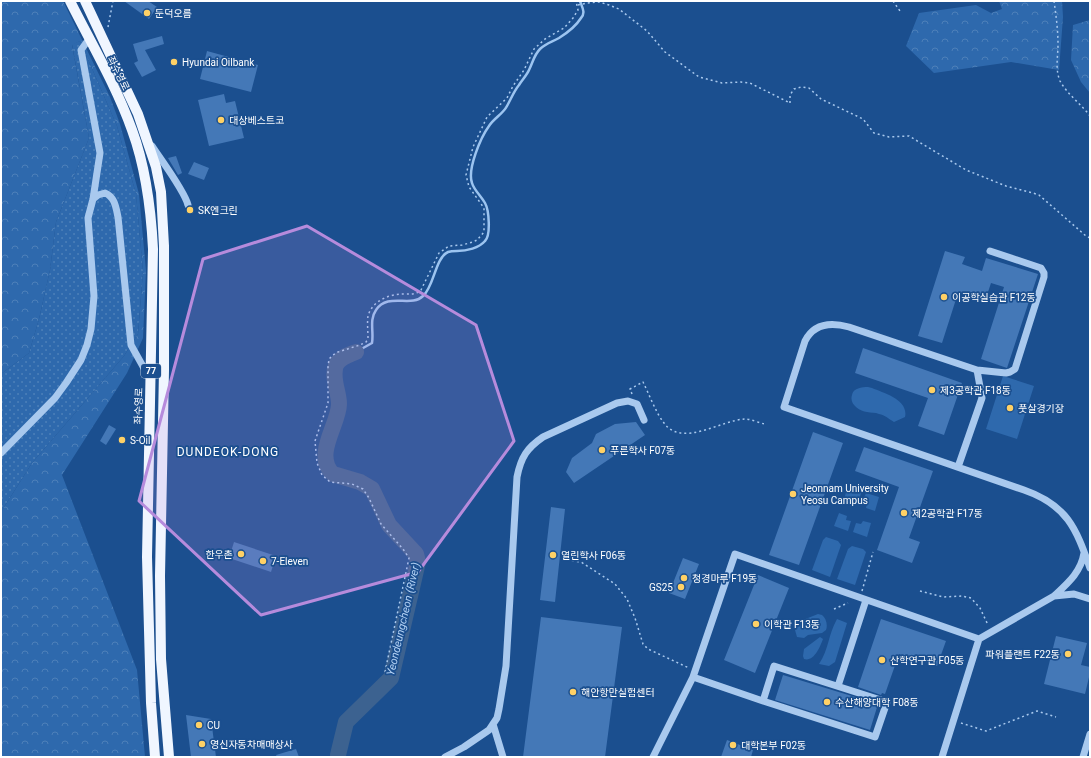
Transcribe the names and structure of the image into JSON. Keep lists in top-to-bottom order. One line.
{"streets":{"main road":["좌수영로","77"]},"districts":["DUNDEOK-DONG"],"water":["Yeondeungcheon (River)"],"places":["둔덕오름","Hyundai Oilbank","대상베스트코","SK엔크린","이공학실습관 F12동","제3공학관 F18동","풋살경기장","S-Oil","푸른학사 F07동","Jeonnam University Yeosu Campus","제2공학관 F17동","한우촌","열린학사 F06동","7-Eleven","청경마루 F19동","GS25","이학관 F13동","파워플랜트 F22동","산학연구관 F05동","해안항만실험센터","수산해양대학 F08동","CU","영신자동차매매상사","대학본부 F02동"]}
